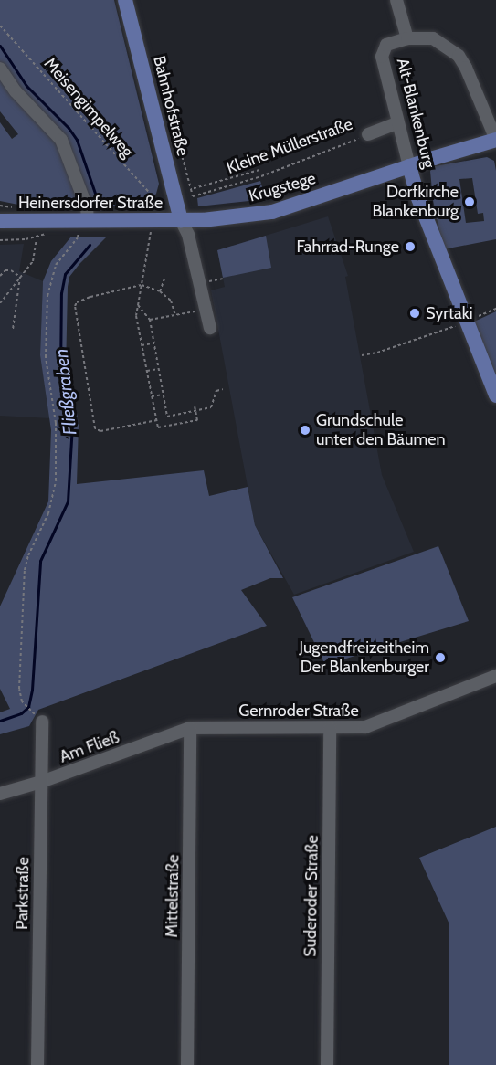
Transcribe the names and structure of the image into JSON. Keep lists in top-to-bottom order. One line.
{"streets":{"main road":["Bahnhofstraße","Alt-Blankenburg","Krugstege","Heinersdorfer Straße"],"street":["Kleine Müllerstraße","Gernroder Straße","Am Fließ","Parkstraße","Mittelstraße","Suderoder Straße"],"path":["Meisengimpelweg"]},"crossings":[["Bahnhofstraße","Krugstege"],["Bahnhofstraße","Heinersdorfer Straße"],["Alt-Blankenburg","Kleine Müllerstraße"],["Alt-Blankenburg","Krugstege"],["Krugstege","Heinersdorfer Straße"],["Gernroder Straße","Am Fließ"],["Gernroder Straße","Mittelstraße"],["Gernroder Straße","Suderoder Straße"],["Am Fließ","Parkstraße"],["Am Fließ","Mittelstraße"]],"water":["Fließgraben"],"places":["Dorfkirche Blankenburg","Fahrrad-Runge","Syrtaki","Grundschule unter den Bäumen","Jugendfreizeitheim Der Blankenburger"]}
